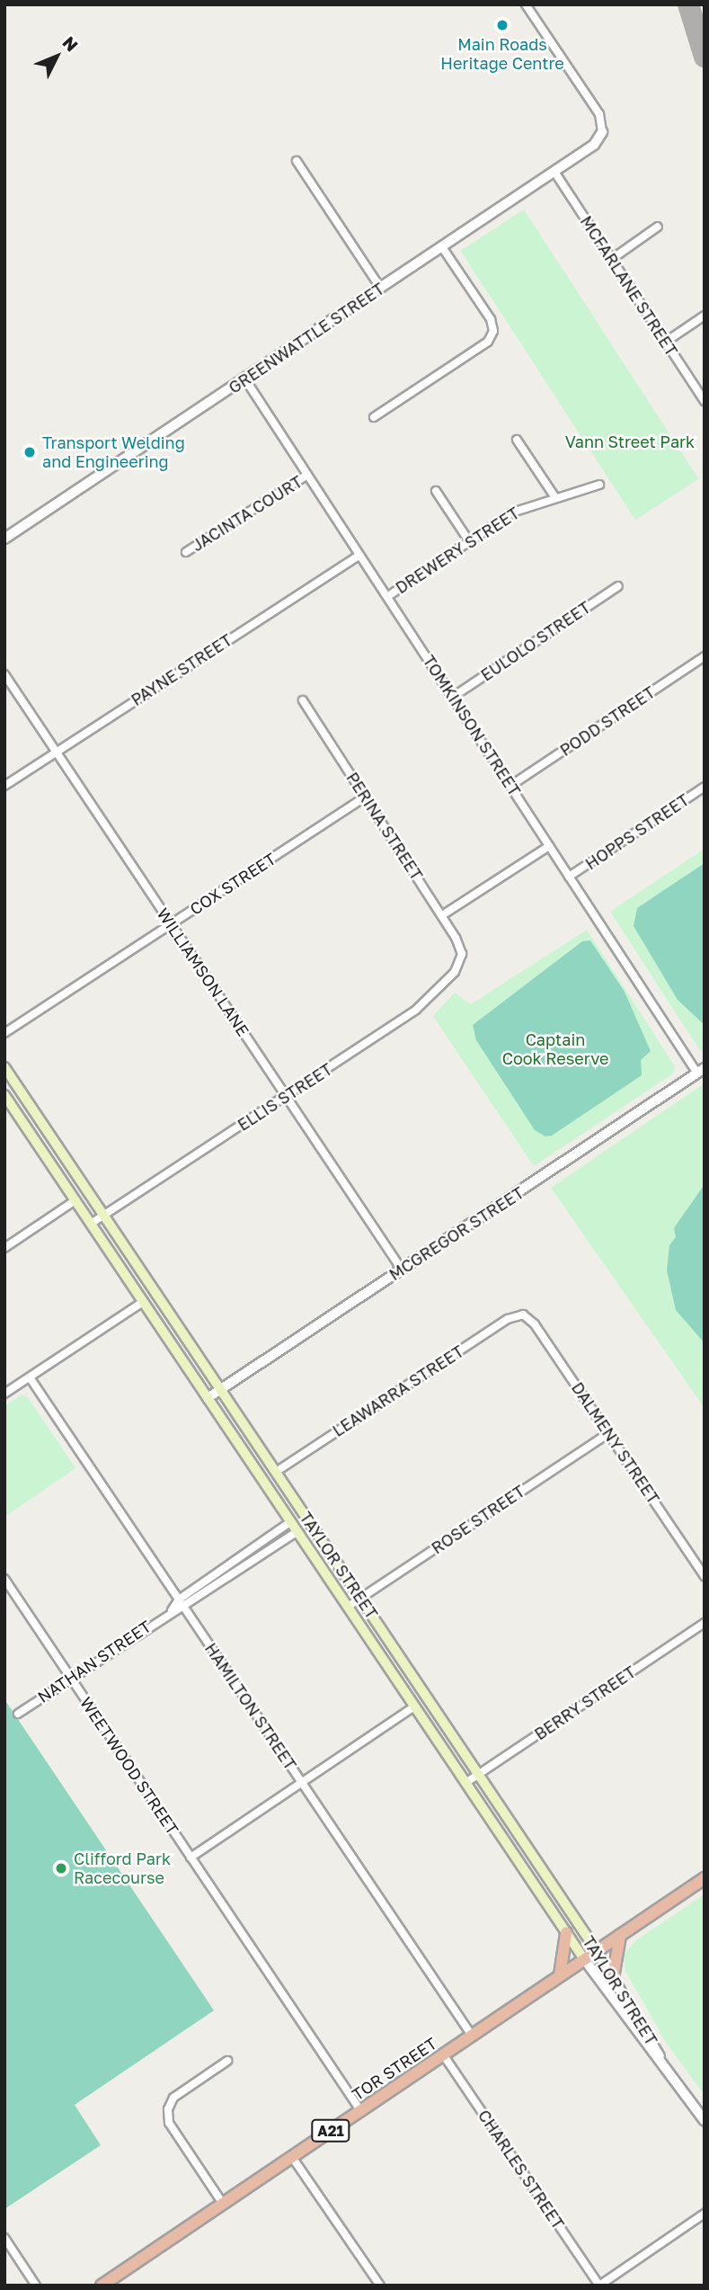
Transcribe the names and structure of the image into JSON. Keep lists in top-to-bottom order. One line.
{"streets":{"highway":["TOR STREET","A21"],"main road":["TAYLOR STREET"],"street":["MCFARLANE STREET","GREENWATTLE STREET","JACINTA COURT","DREWERY STREET","EULOLO STREET","PAYNE STREET","PODD STREET","TOMKINSON STREET","PERINA STREET","HOPPS STREET","COX STREET","WILLIAMSON LANE","ELLIS STREET","MCGREGOR STREET","LEAWARRA STREET","DALMENY STREET","ROSE STREET","NATHAN STREET","BERRY STREET","HAMILTON STREET","WEETWOOD STREET","CHARLES STREET"]},"crossings":[["MCFARLANE STREET","GREENWATTLE STREET"],["GREENWATTLE STREET","TOMKINSON STREET"],["JACINTA COURT","TOMKINSON STREET"],["DREWERY STREET","TOMKINSON STREET"],["EULOLO STREET","TOMKINSON STREET"],["PAYNE STREET","TOMKINSON STREET"],["PAYNE STREET","WILLIAMSON LANE"],["PODD STREET","TOMKINSON STREET"],["TOMKINSON STREET","HOPPS STREET"],["TOMKINSON STREET","MCGREGOR STREET"],["PERINA STREET","COX STREET"],["PERINA STREET","ELLIS STREET"],["COX STREET","WILLIAMSON LANE"],["WILLIAMSON LANE","ELLIS STREET"],["WILLIAMSON LANE","MCGREGOR STREET"],["ELLIS STREET","TAYLOR STREET"],["MCGREGOR STREET","TAYLOR STREET"],["LEAWARRA STREET","DALMENY STREET"],["LEAWARRA STREET","TAYLOR STREET"],["DALMENY STREET","ROSE STREET"],["ROSE STREET","TAYLOR STREET"],["TAYLOR STREET","NATHAN STREET"],["TAYLOR STREET","BERRY STREET"],["TAYLOR STREET","TOR STREET"],["NATHAN STREET","HAMILTON STREET"],["NATHAN STREET","WEETWOOD STREET"],["HAMILTON STREET","TOR STREET"],["WEETWOOD STREET","TOR STREET"],["TOR STREET","CHARLES STREET"]],"parks":["Vann Street Park","Captain Cook Reserve"],"places":["Main Roads Heritage Centre","Transport Welding and Engineering","Clifford Park Racecourse"],"north":"top right"}
